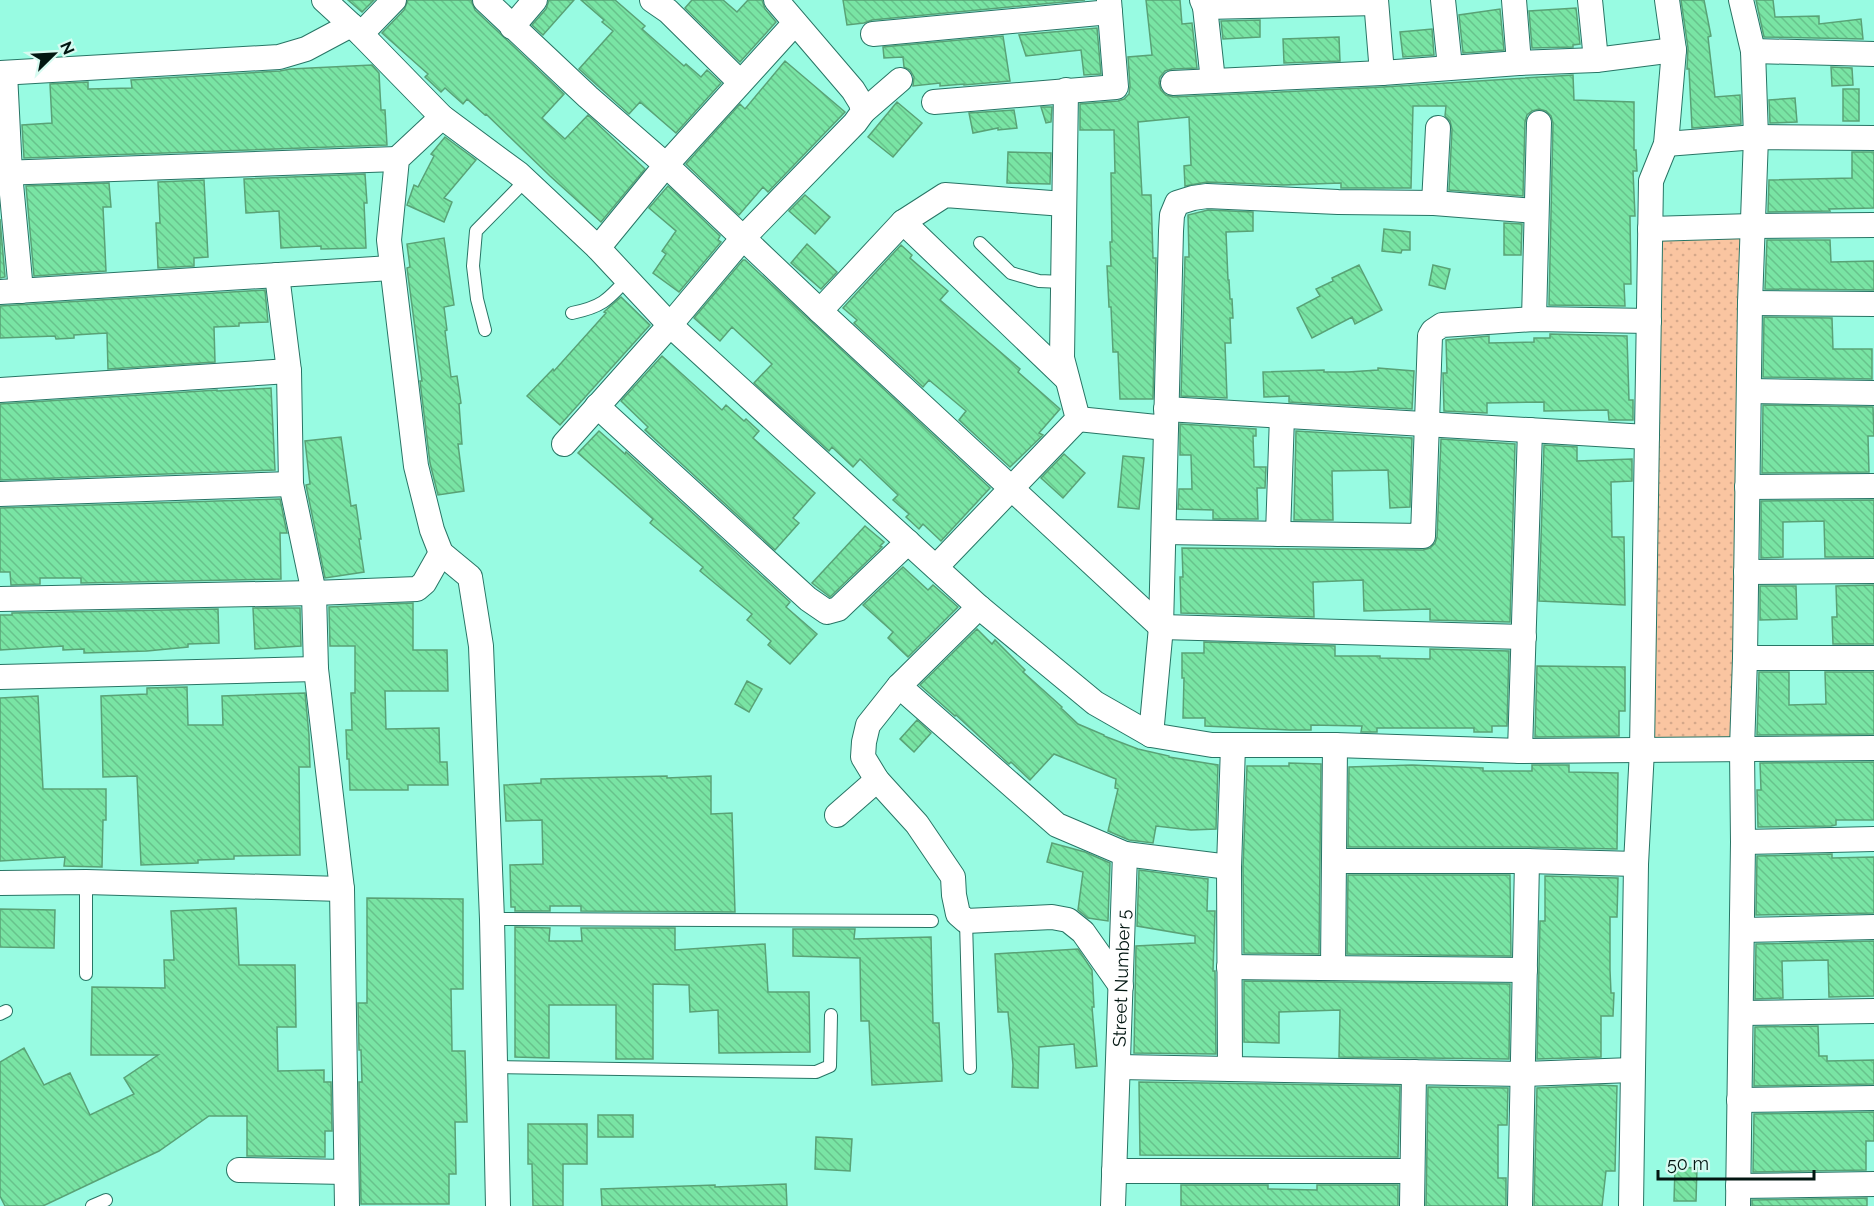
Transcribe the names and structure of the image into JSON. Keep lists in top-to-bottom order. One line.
{"streets":{"street":["Street Number 5"]},"scale_bar":"50 m","north":"top right"}
